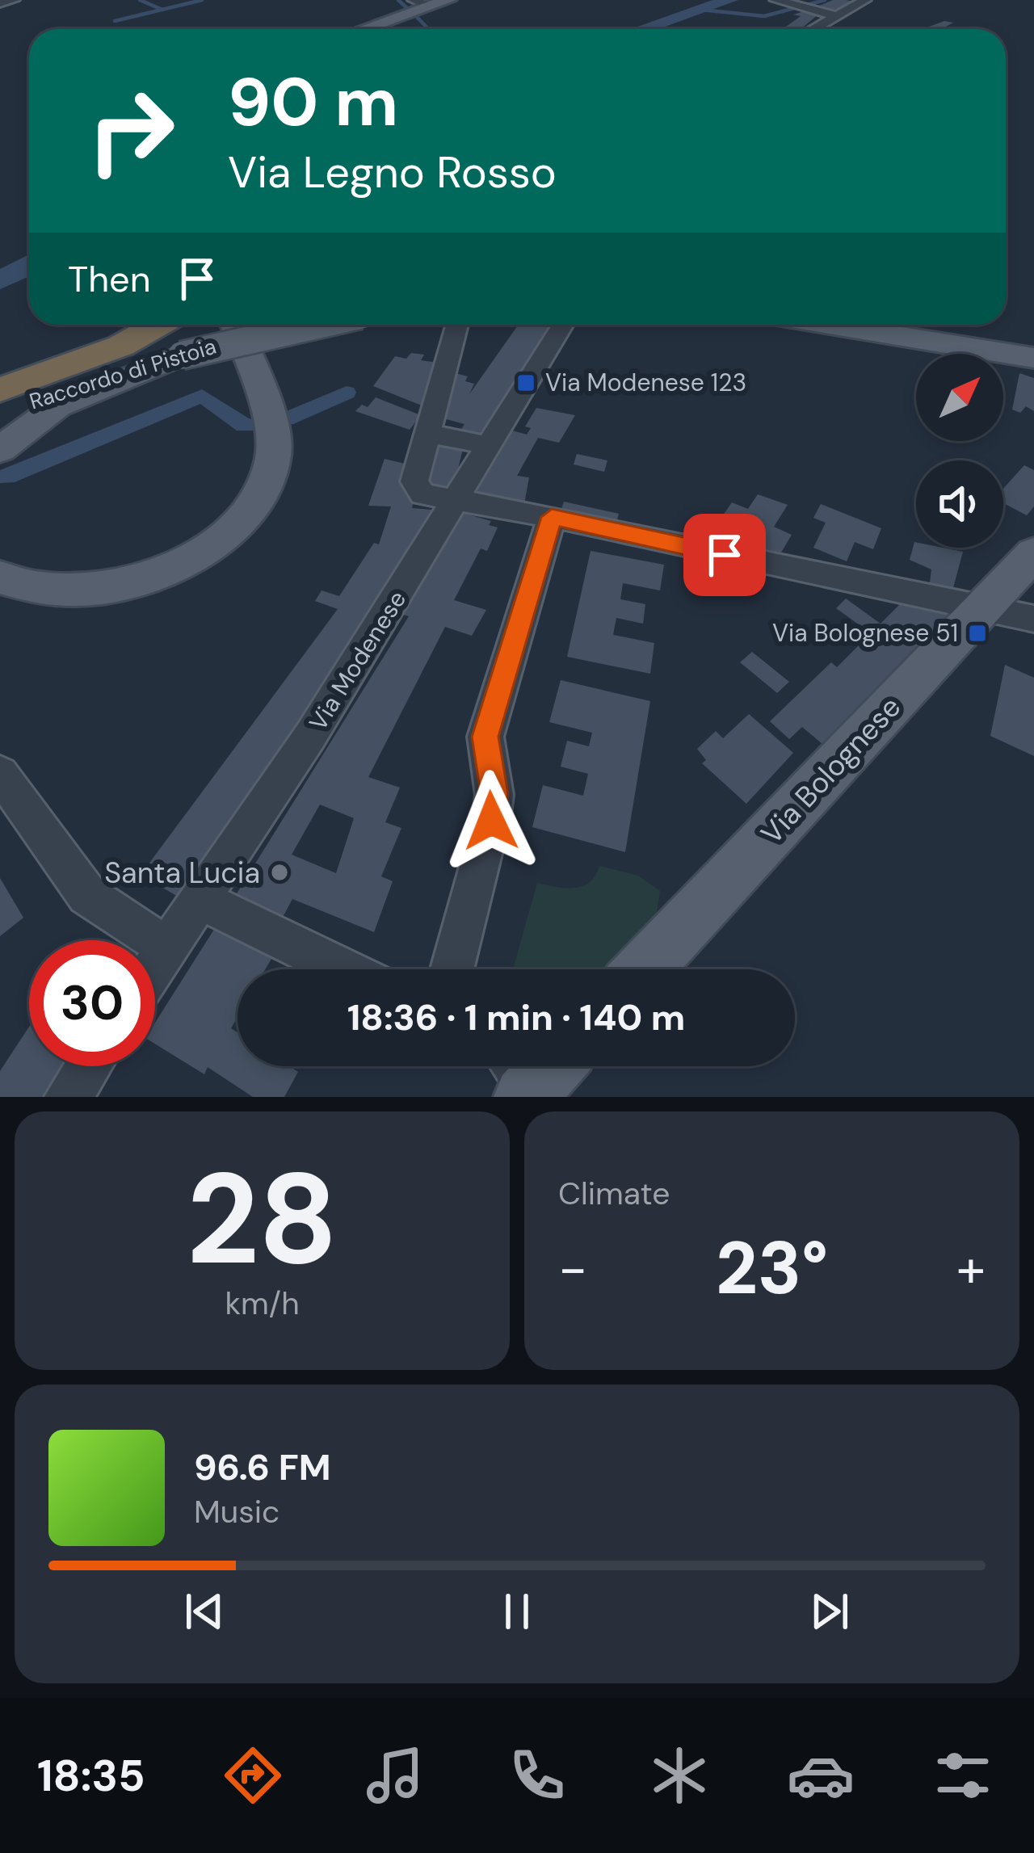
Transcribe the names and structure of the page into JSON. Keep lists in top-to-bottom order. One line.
{"streets":{"highway":["Raccordo di Pistoia"],"main road":["Via Bolognese"],"street":["Via Modenese"]},"places":{"transit":["Via Modenese 123","Via Bolognese 51"],"other":["Santa Lucia"]},"north":"top right","page":{"turn":["90 m","Via Legno Rosso"],"then":"Then","limit":"30","trip":"18:36 · 1 min · 140 m","tile":[["28","km/h"],"Climate"],"heat":["−","23°","+"],"song":["96.6 FM","Music"],"tabs":"18:35"}}
